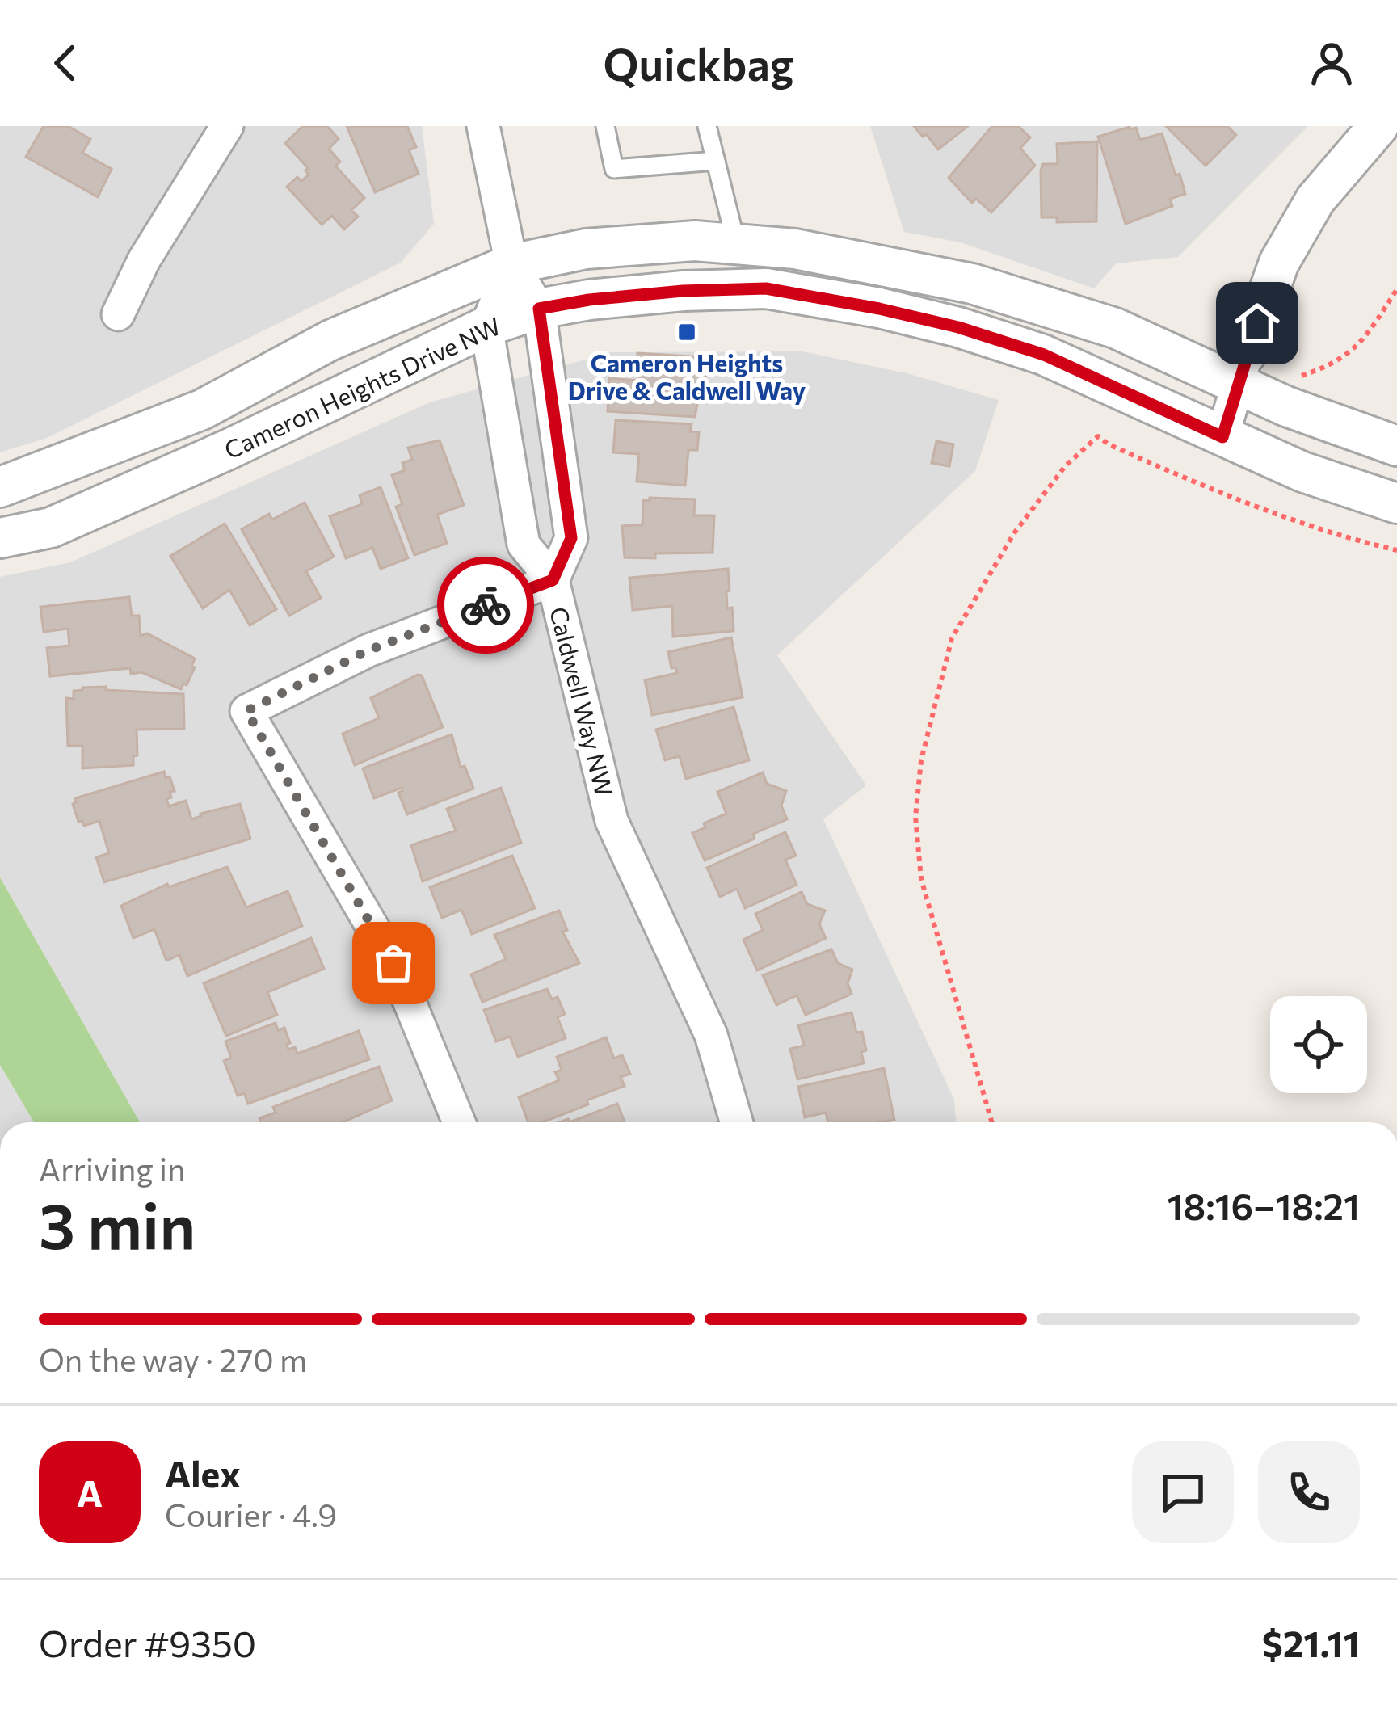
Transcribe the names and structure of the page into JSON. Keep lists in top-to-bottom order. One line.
{"streets":{"street":["Cameron Heights Drive NW","Caldwell Way NW"]},"crossings":[["Cameron Heights Drive NW","Caldwell Way NW"]],"places":{"transit":["Cameron Heights Drive & Caldwell Way"]},"page":{"header":"Quickbag","heading":["3 min","Arriving in","18:16–18:21"],"panel":["Alex","Courier · 4.9","Order #9350","$21.11"],"bar":"On the way · 270 m","round":"A"}}
